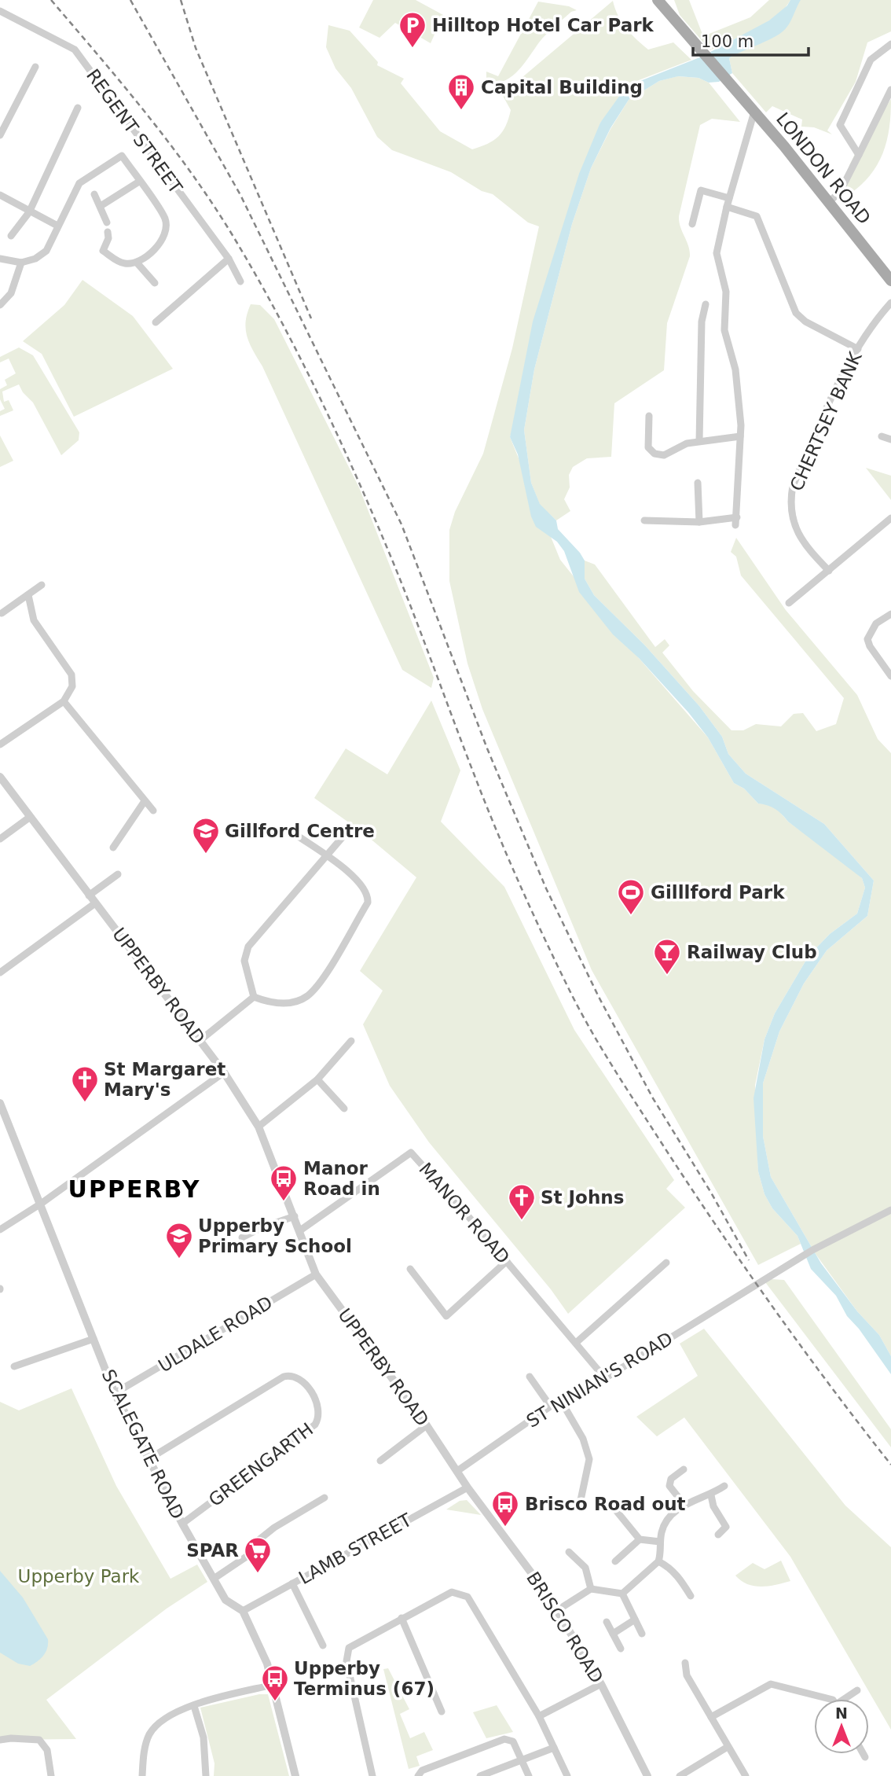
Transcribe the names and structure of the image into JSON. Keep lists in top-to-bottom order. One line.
{"streets":{"main road":["LONDON ROAD"],"street":["REGENT STREET","CHERTSEY BANK","UPPERBY ROAD","MANOR ROAD","ULDALE ROAD","ST NINIAN'S ROAD","SCALEGATE ROAD","GREENGARTH","LAMB STREET","BRISCO ROAD"]},"crossings":[["UPPERBY ROAD","MANOR ROAD"],["UPPERBY ROAD","ULDALE ROAD"],["UPPERBY ROAD","ST NINIAN'S ROAD"],["UPPERBY ROAD","LAMB STREET"],["UPPERBY ROAD","BRISCO ROAD"],["MANOR ROAD","ST NINIAN'S ROAD"],["ULDALE ROAD","SCALEGATE ROAD"],["SCALEGATE ROAD","GREENGARTH"],["SCALEGATE ROAD","LAMB STREET"],["LAMB STREET","BRISCO ROAD"]],"districts":["UPPERBY"],"parks":["Upperby Park"],"places":{"parking":["Hilltop Hotel Car Park"],"building":["Capital Building"],"school or university":["Gillford Centre","Upperby Primary School"],"sports":["Gilllford Park"],"bar":["Railway Club"],"church":["St Margaret Mary's","St Johns"],"bus stop":["Manor Road in","Brisco Road out","Upperby Terminus (67)"],"supermarket":["SPAR"]},"scale_bar":"100 m","north":"top"}
